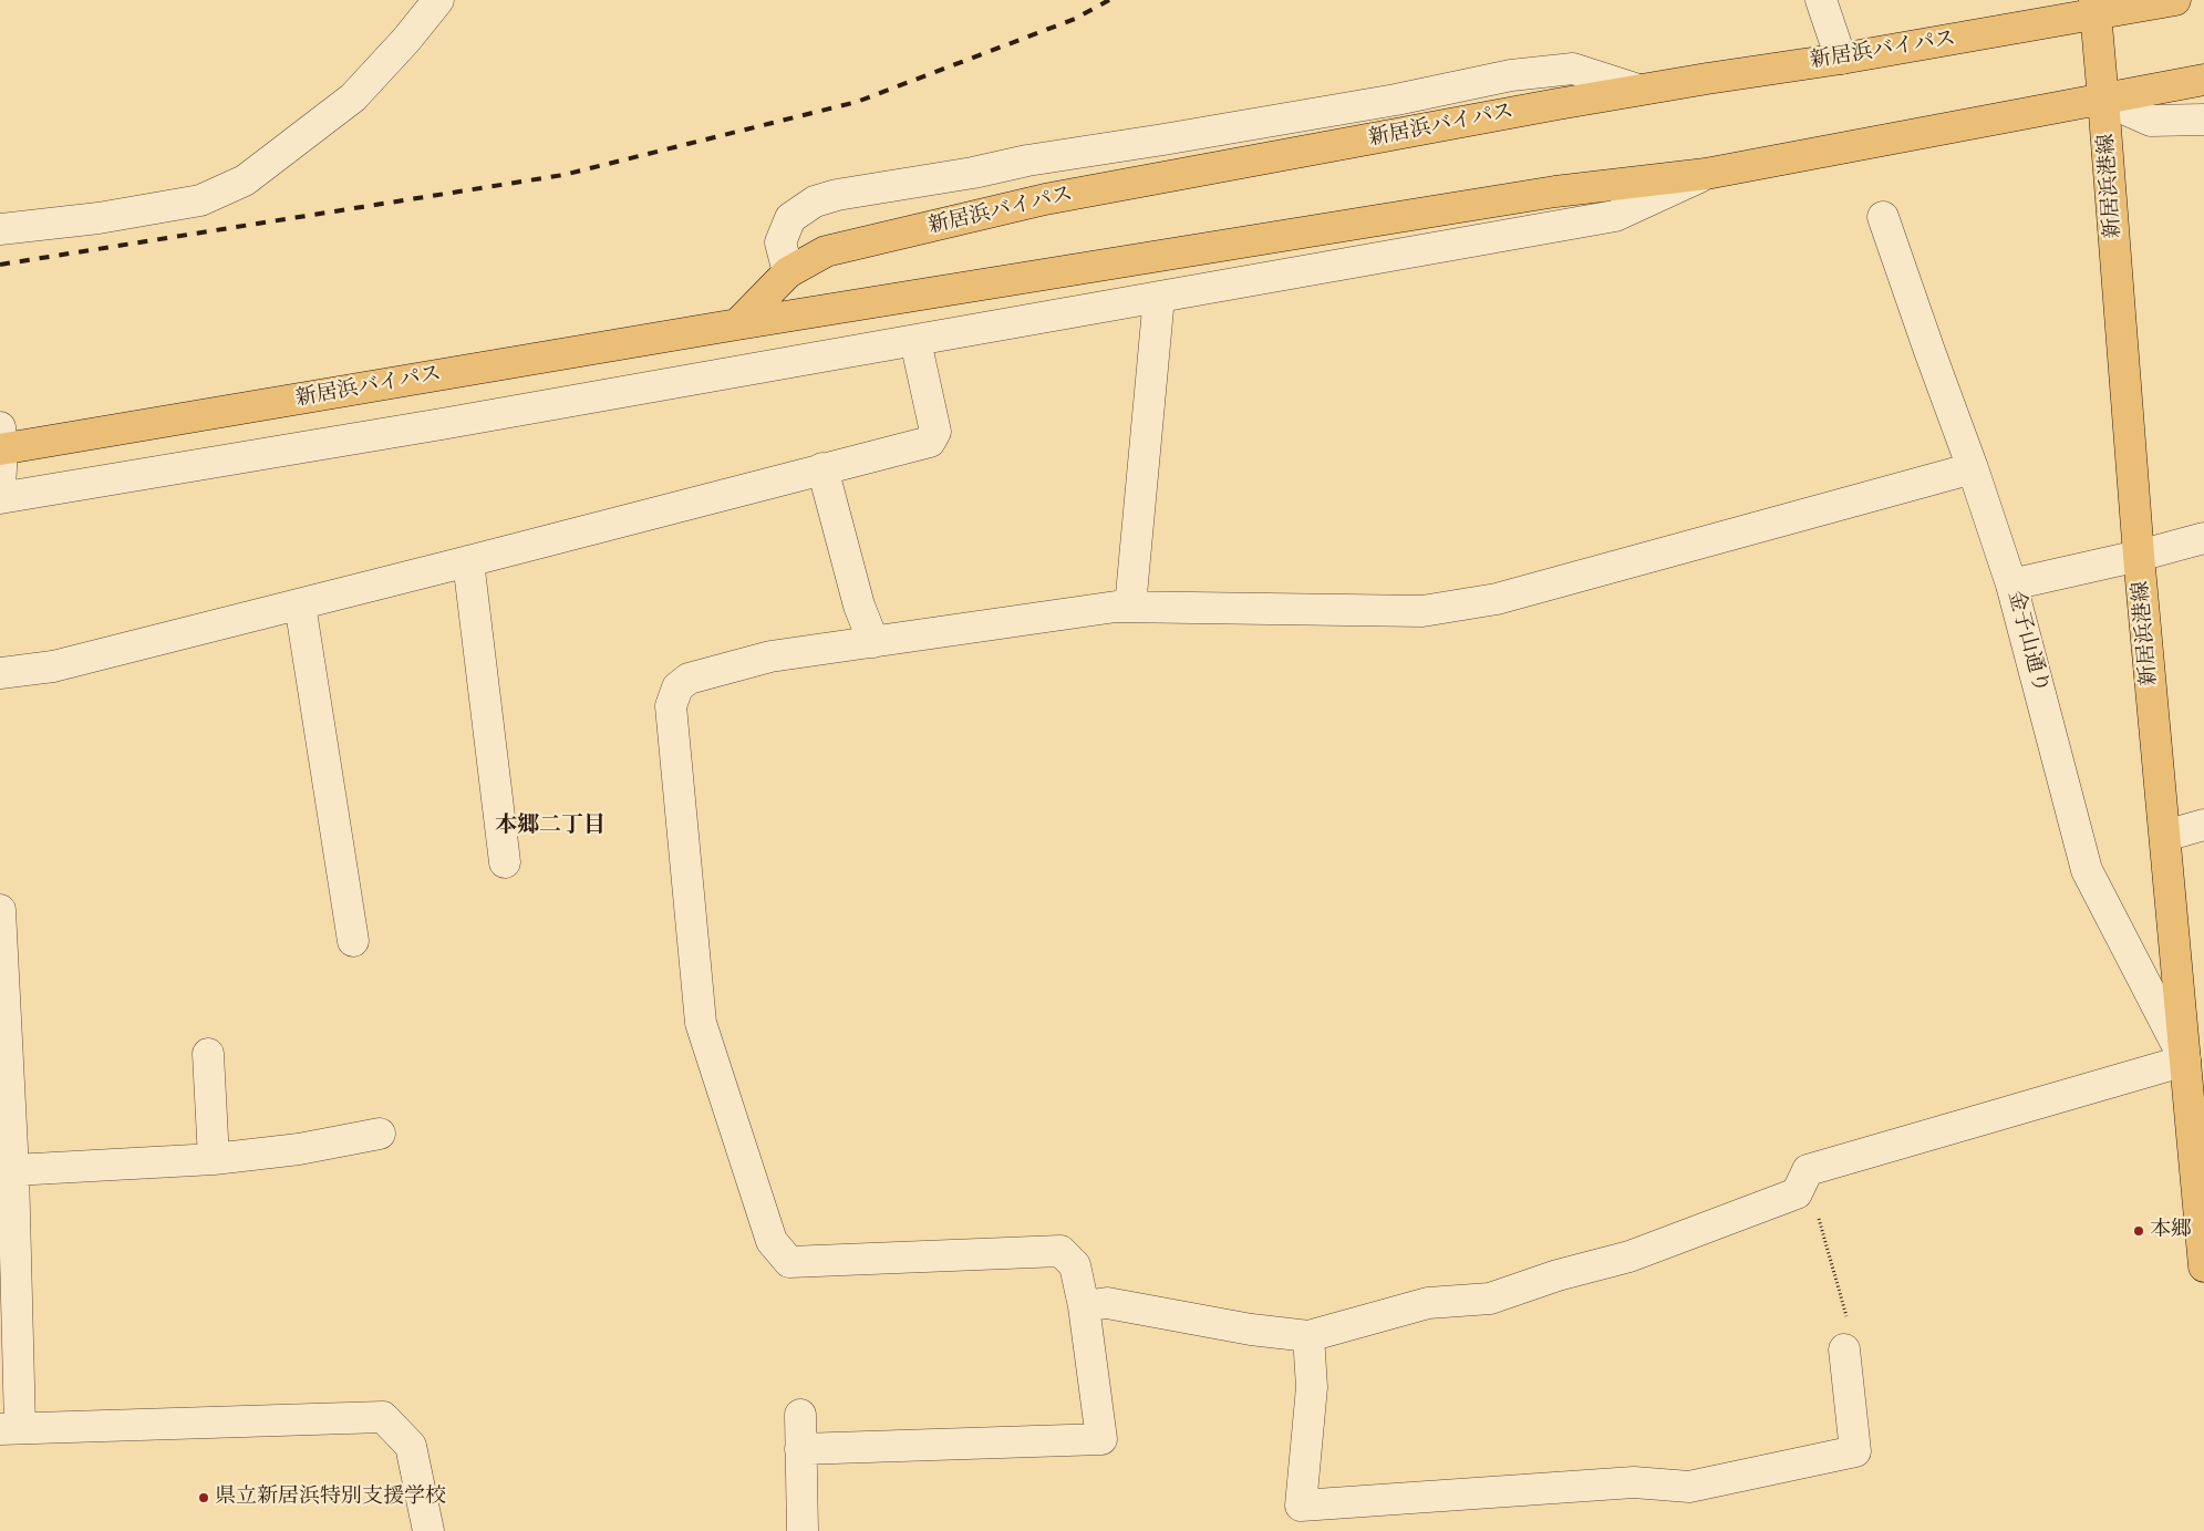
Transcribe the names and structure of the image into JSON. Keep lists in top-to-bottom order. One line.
{"streets":{"main road":["新居浜バイパス","新居浜港線"],"street":["金子山通り"]},"crossings":[["新居浜バイパス","新居浜港線"],["新居浜港線","金子山通り"]],"districts":["本郷二丁目"],"places":["本郷","県立新居浜特別支援学校"]}
